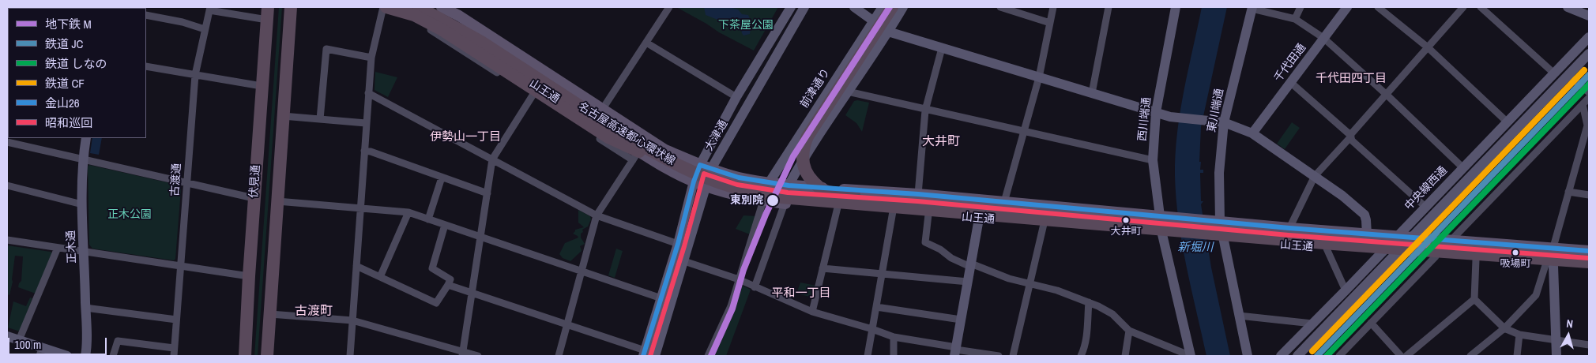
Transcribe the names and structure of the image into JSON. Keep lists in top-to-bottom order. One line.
{"streets":{"highway":["名古屋高速都心環状線","伏見通"],"main road":["山王通"],"street":["千代田通","前津通り","東川端通","西川端通","大津通","古渡通","中央線西通","正木通"]},"crossings":[["前津通り","山王通"],["山王通","東川端通"],["山王通","西川端通"],["山王通","名古屋高速都心環状線"],["山王通","大津通"],["山王通","中央線西通"]],"districts":["千代田四丁目","伊勢山一丁目","大井町","平和一丁目","古渡町"],"water":["新堀川"],"parks":["下茶屋公園","正木公園"],"places":["東別院","大井町","吸場町"],"lines":["metro line M","rail line CF","rail line JC","rail line しなの","transit line 金山26","transit line 昭和巡回"],"legend":["地下鉄 M","鉄道 JC","鉄道 しなの","鉄道 CF","金山26","昭和巡回"],"scale_bar":"100 m","north":"top"}
